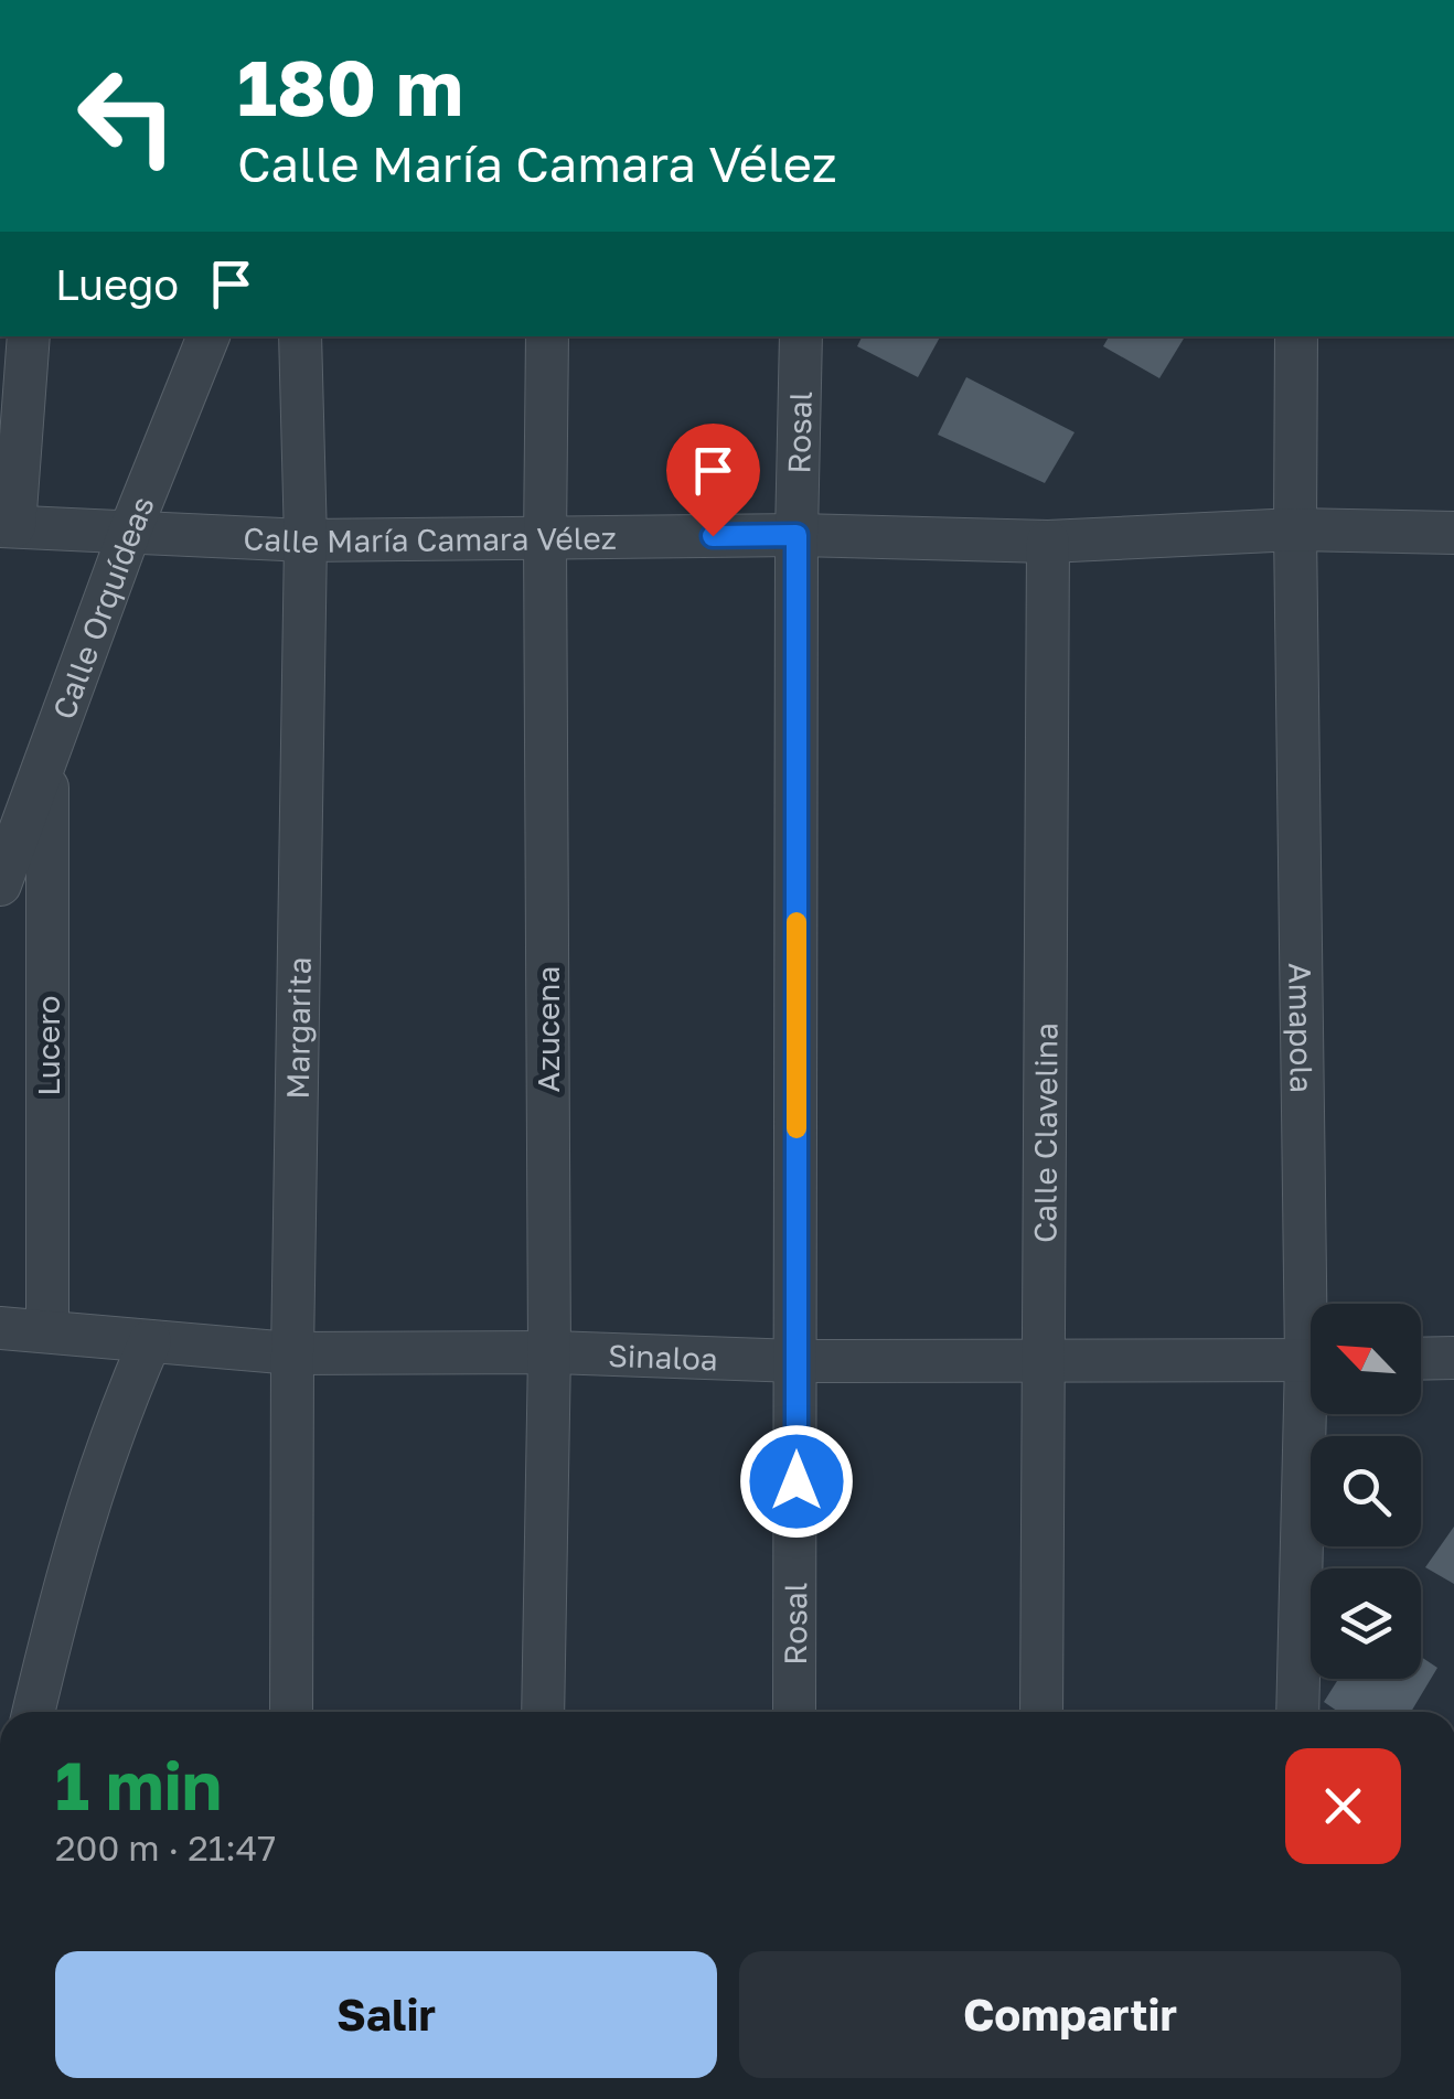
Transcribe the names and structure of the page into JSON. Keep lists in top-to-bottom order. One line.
{"streets":{"street":["Rosal","Calle María Camara Vélez","Calle Orquídeas","Margarita","Azucena","Amapola","Lucero","Calle Clavelina","Sinaloa"]},"crossings":[["Rosal","Calle María Camara Vélez"],["Rosal","Sinaloa"],["Calle María Camara Vélez","Calle Orquídeas"],["Calle María Camara Vélez","Margarita"],["Calle María Camara Vélez","Azucena"],["Calle María Camara Vélez","Amapola"],["Calle María Camara Vélez","Calle Clavelina"],["Calle Orquídeas","Lucero"],["Margarita","Sinaloa"],["Azucena","Sinaloa"],["Lucero","Sinaloa"],["Calle Clavelina","Sinaloa"]],"north":"top left","page":{"turn":["180 m","Calle María Camara Vélez"],"then":"Luego","heading":["1 min","200 m · 21:47"],"buttons":["Salir","Compartir"]}}
